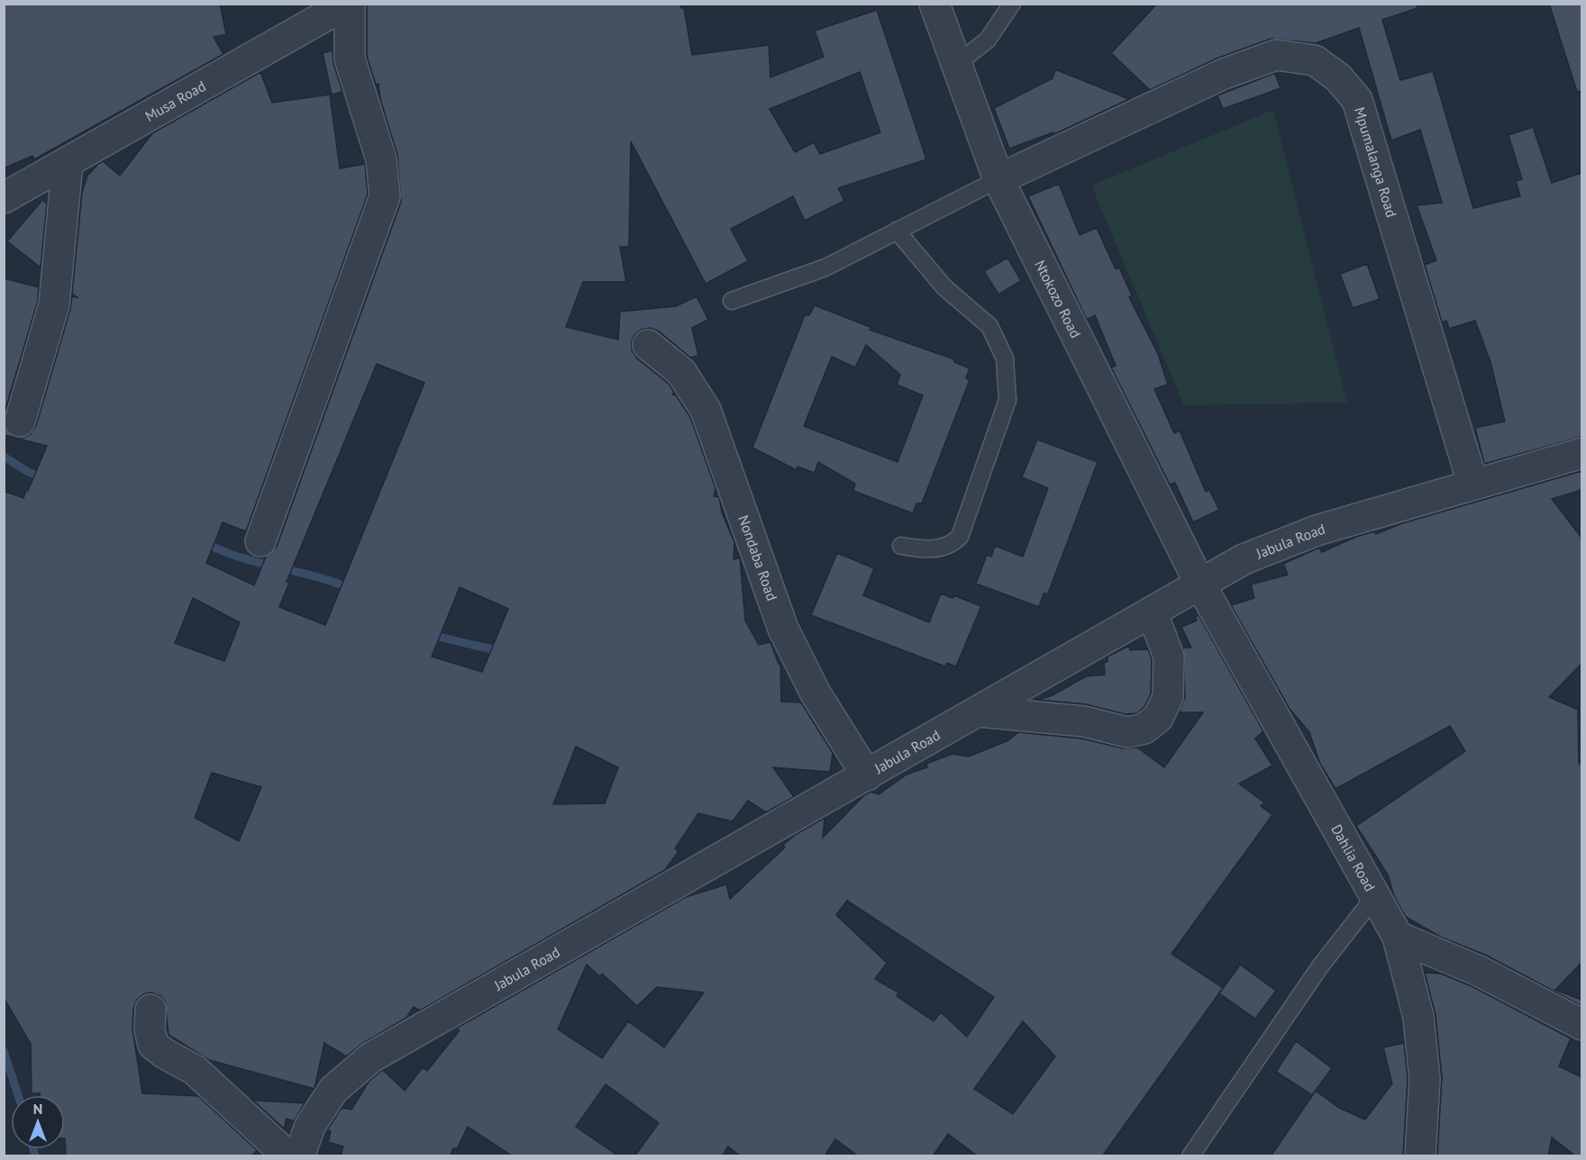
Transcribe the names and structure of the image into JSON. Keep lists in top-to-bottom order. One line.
{"streets":{"street":["Musa Road","Mpumalanga Road","Ntokozo Road","Jabula Road","Nondaba Road","Dahlia Road"]},"crossings":[["Mpumalanga Road","Ntokozo Road"],["Mpumalanga Road","Jabula Road"],["Ntokozo Road","Jabula Road"],["Ntokozo Road","Dahlia Road"],["Jabula Road","Nondaba Road"],["Jabula Road","Dahlia Road"]],"north":"top"}
